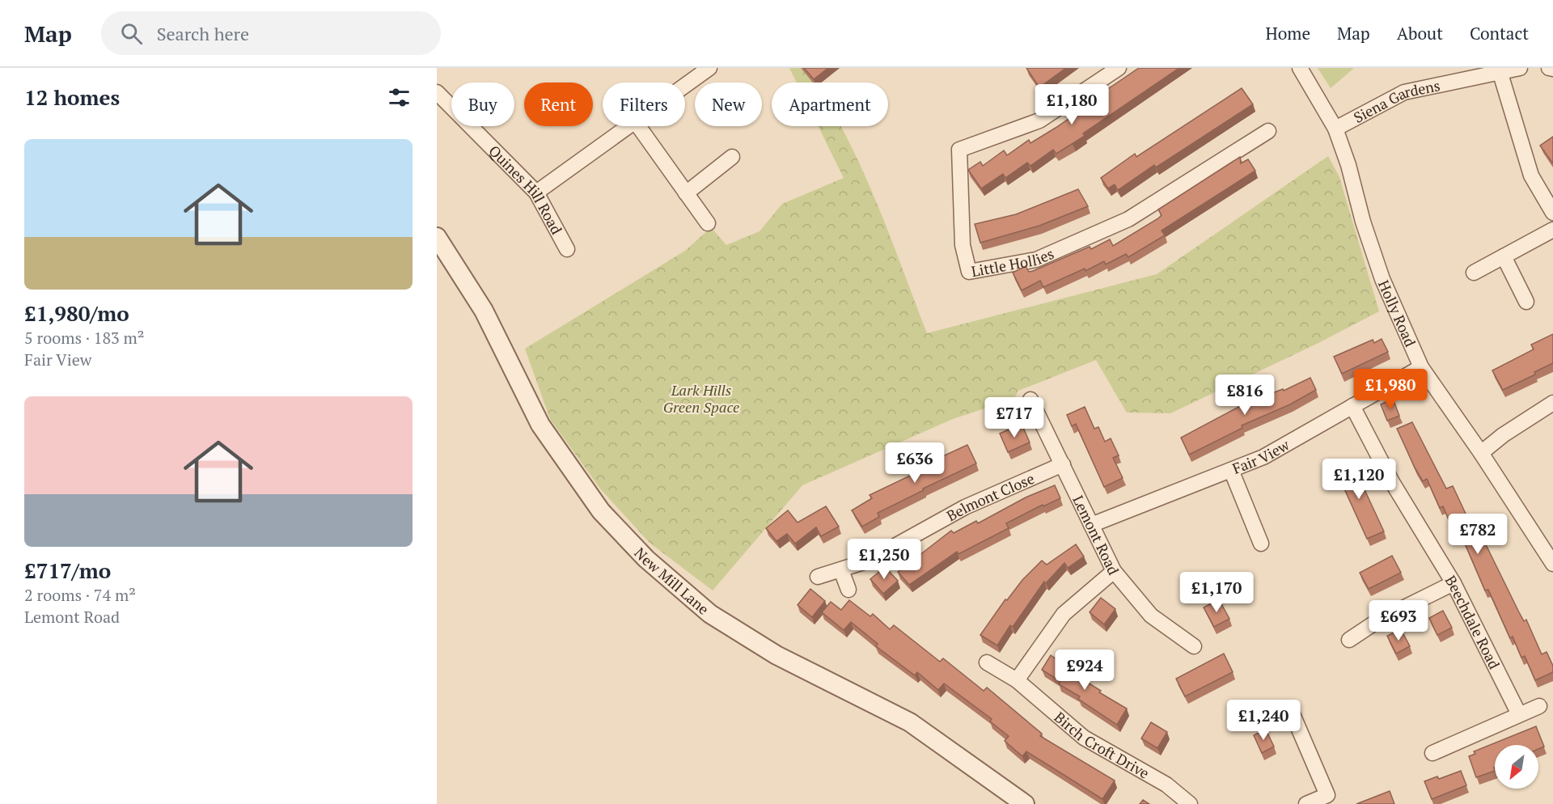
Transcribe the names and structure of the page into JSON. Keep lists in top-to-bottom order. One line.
{"streets":{"street":["Siena Gardens","Quines Hill Road","Little Hollies","Holly Road","Fair View","Belmont Close","Lemont Road","New Mill Lane","Beechdale Road","Birch Croft Drive"]},"crossings":[["Siena Gardens","Holly Road"],["Holly Road","Fair View"],["Fair View","Lemont Road"],["Fair View","Beechdale Road"],["Belmont Close","Lemont Road"]],"parks":["Lark Hills Green Space"],"north":"bottom left","page":{"header":"Map","search":"Search here","nav":["Home","Map","About","Contact"],"heading":"12 homes","chip":["Buy","Rent","Filters","New","Apartment"],"price":["£1,180","£1,980","£816","£717","£636","£1,120","£782","£1,250","£1,170","£693","£924","£1,240"],"list":[{"name":"£1,980/mo","note":"5 rooms · 183 m² · Fair View"},{"name":"£717/mo","note":"2 rooms · 74 m² · Lemont Road"}]}}
